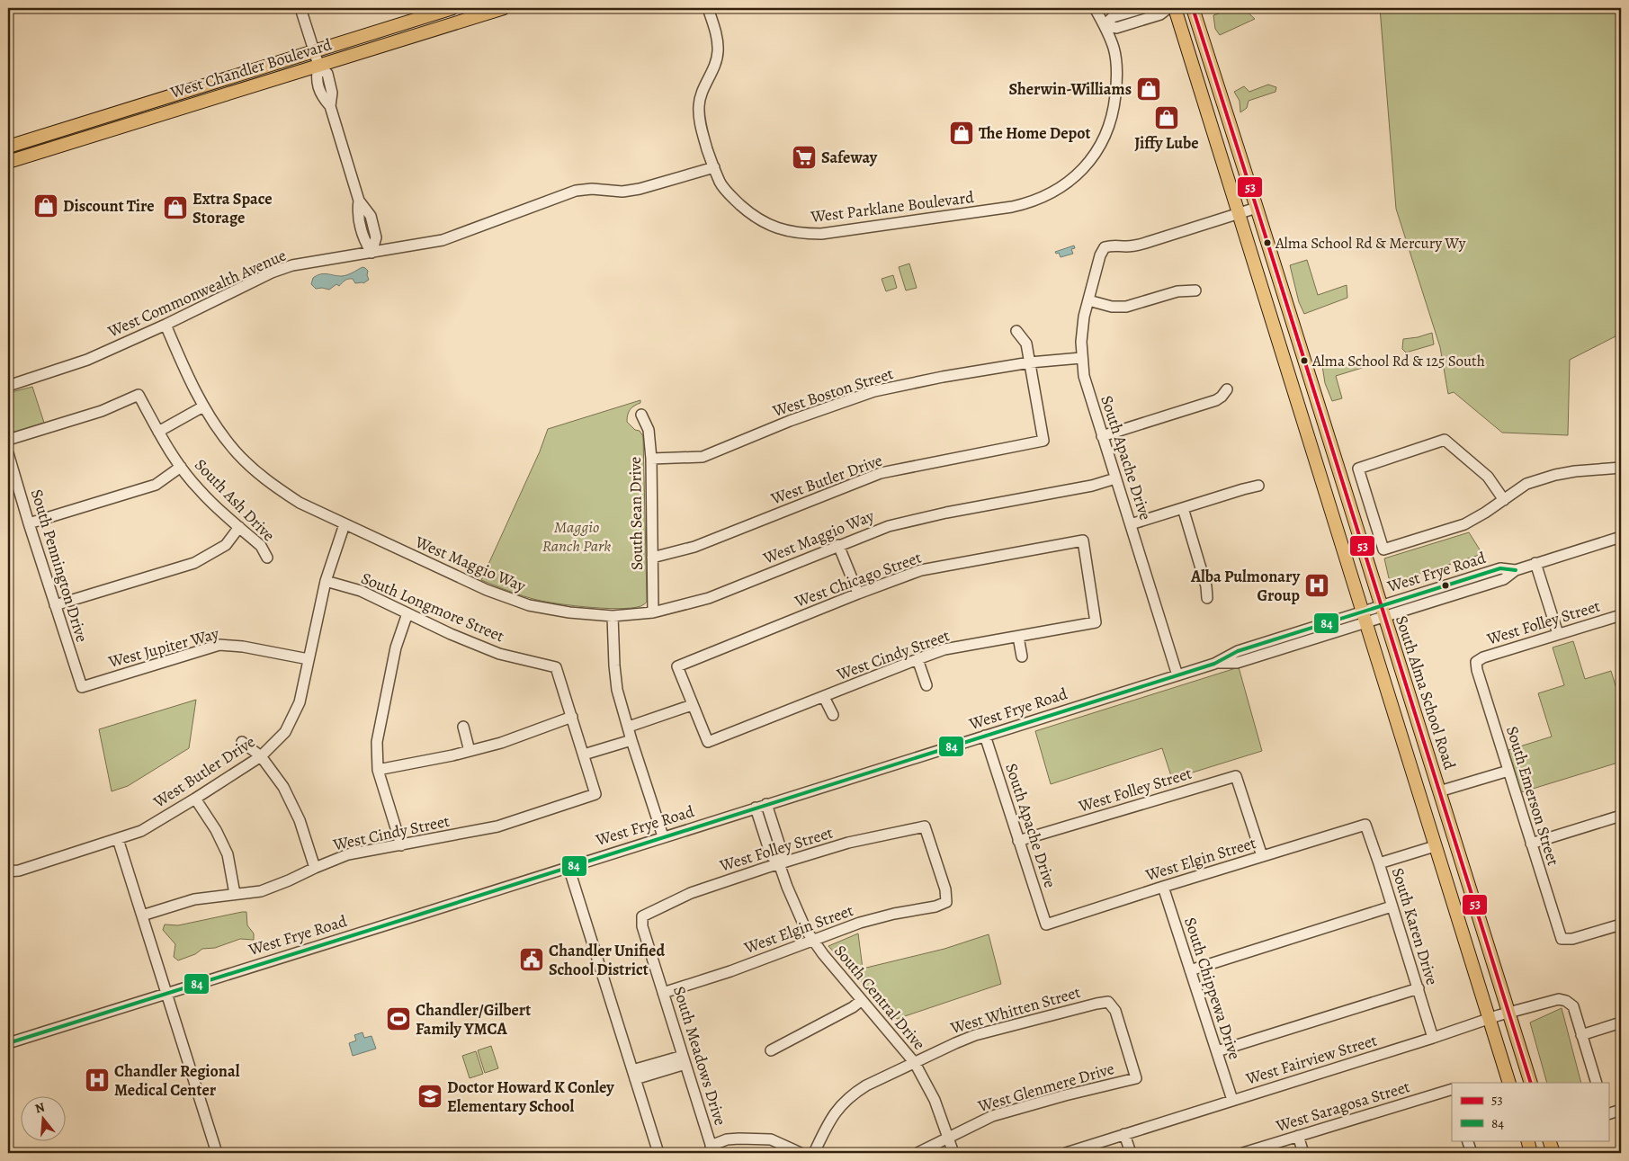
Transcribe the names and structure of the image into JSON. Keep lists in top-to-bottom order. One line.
{"streets":{"main road":["West Chandler Boulevard","South Alma School Road"],"street":["West Parklane Boulevard","West Commonwealth Avenue","West Boston Street","South Apache Drive","West Butler Drive","South Ash Drive","South Sean Drive","West Maggio Way","South Pennington Drive","West Frye Road","West Chicago Street","South Longmore Street","West Folley Street","West Jupiter Way","West Cindy Street","South Emerson Street","West Elgin Street","South Karen Drive","South Chippewa Drive","South Central Drive","West Whitten Street","South Meadows Drive","West Fairview Street","West Glenmere Drive","West Saragosa Street"]},"crossings":[["West Parklane Boulevard","West Commonwealth Avenue"],["West Commonwealth Avenue","West Maggio Way"],["West Boston Street","South Apache Drive"],["West Boston Street","West Butler Drive"],["West Boston Street","South Sean Drive"],["South Apache Drive","West Maggio Way"],["South Apache Drive","West Frye Road"],["South Apache Drive","West Folley Street"],["South Apache Drive","West Elgin Street"],["West Butler Drive","South Sean Drive"],["West Butler Drive","West Maggio Way"],["West Butler Drive","South Longmore Street"],["West Butler Drive","West Jupiter Way"],["South Sean Drive","West Maggio Way"],["South Pennington Drive","West Jupiter Way"],["West Frye Road","South Alma School Road"],["West Frye Road","South Central Drive"],["West Chicago Street","West Cindy Street"],["South Longmore Street","West Cindy Street"],["West Folley Street","South Emerson Street"],["West Folley Street","West Elgin Street"],["West Folley Street","South Central Drive"],["West Folley Street","South Meadows Drive"],["South Alma School Road","West Fairview Street"],["West Elgin Street","South Karen Drive"],["West Elgin Street","South Chippewa Drive"],["West Elgin Street","South Central Drive"],["West Elgin Street","South Meadows Drive"],["South Karen Drive","West Fairview Street"],["South Chippewa Drive","West Fairview Street"],["South Central Drive","West Whitten Street"],["South Central Drive","West Glenmere Drive"],["West Whitten Street","West Glenmere Drive"]],"parks":["Maggio Ranch Park"],"places":{"shop":["Sherwin-Williams","Jiffy Lube","The Home Depot","Discount Tire","Extra Space Storage"],"supermarket":["Safeway"],"other":["Alma School Rd & Mercury Wy","Alma School Rd & 125 South"],"hospital":["Alba Pulmonary Group","Chandler Regional Medical Center"],"public building":["Chandler Unified School District"],"sports":["Chandler/Gilbert Family YMCA"],"school or university":["Doctor Howard K Conley Elementary School"]},"lines":["transit line 53","transit line 84"],"legend":["53","84"],"north":"top"}
